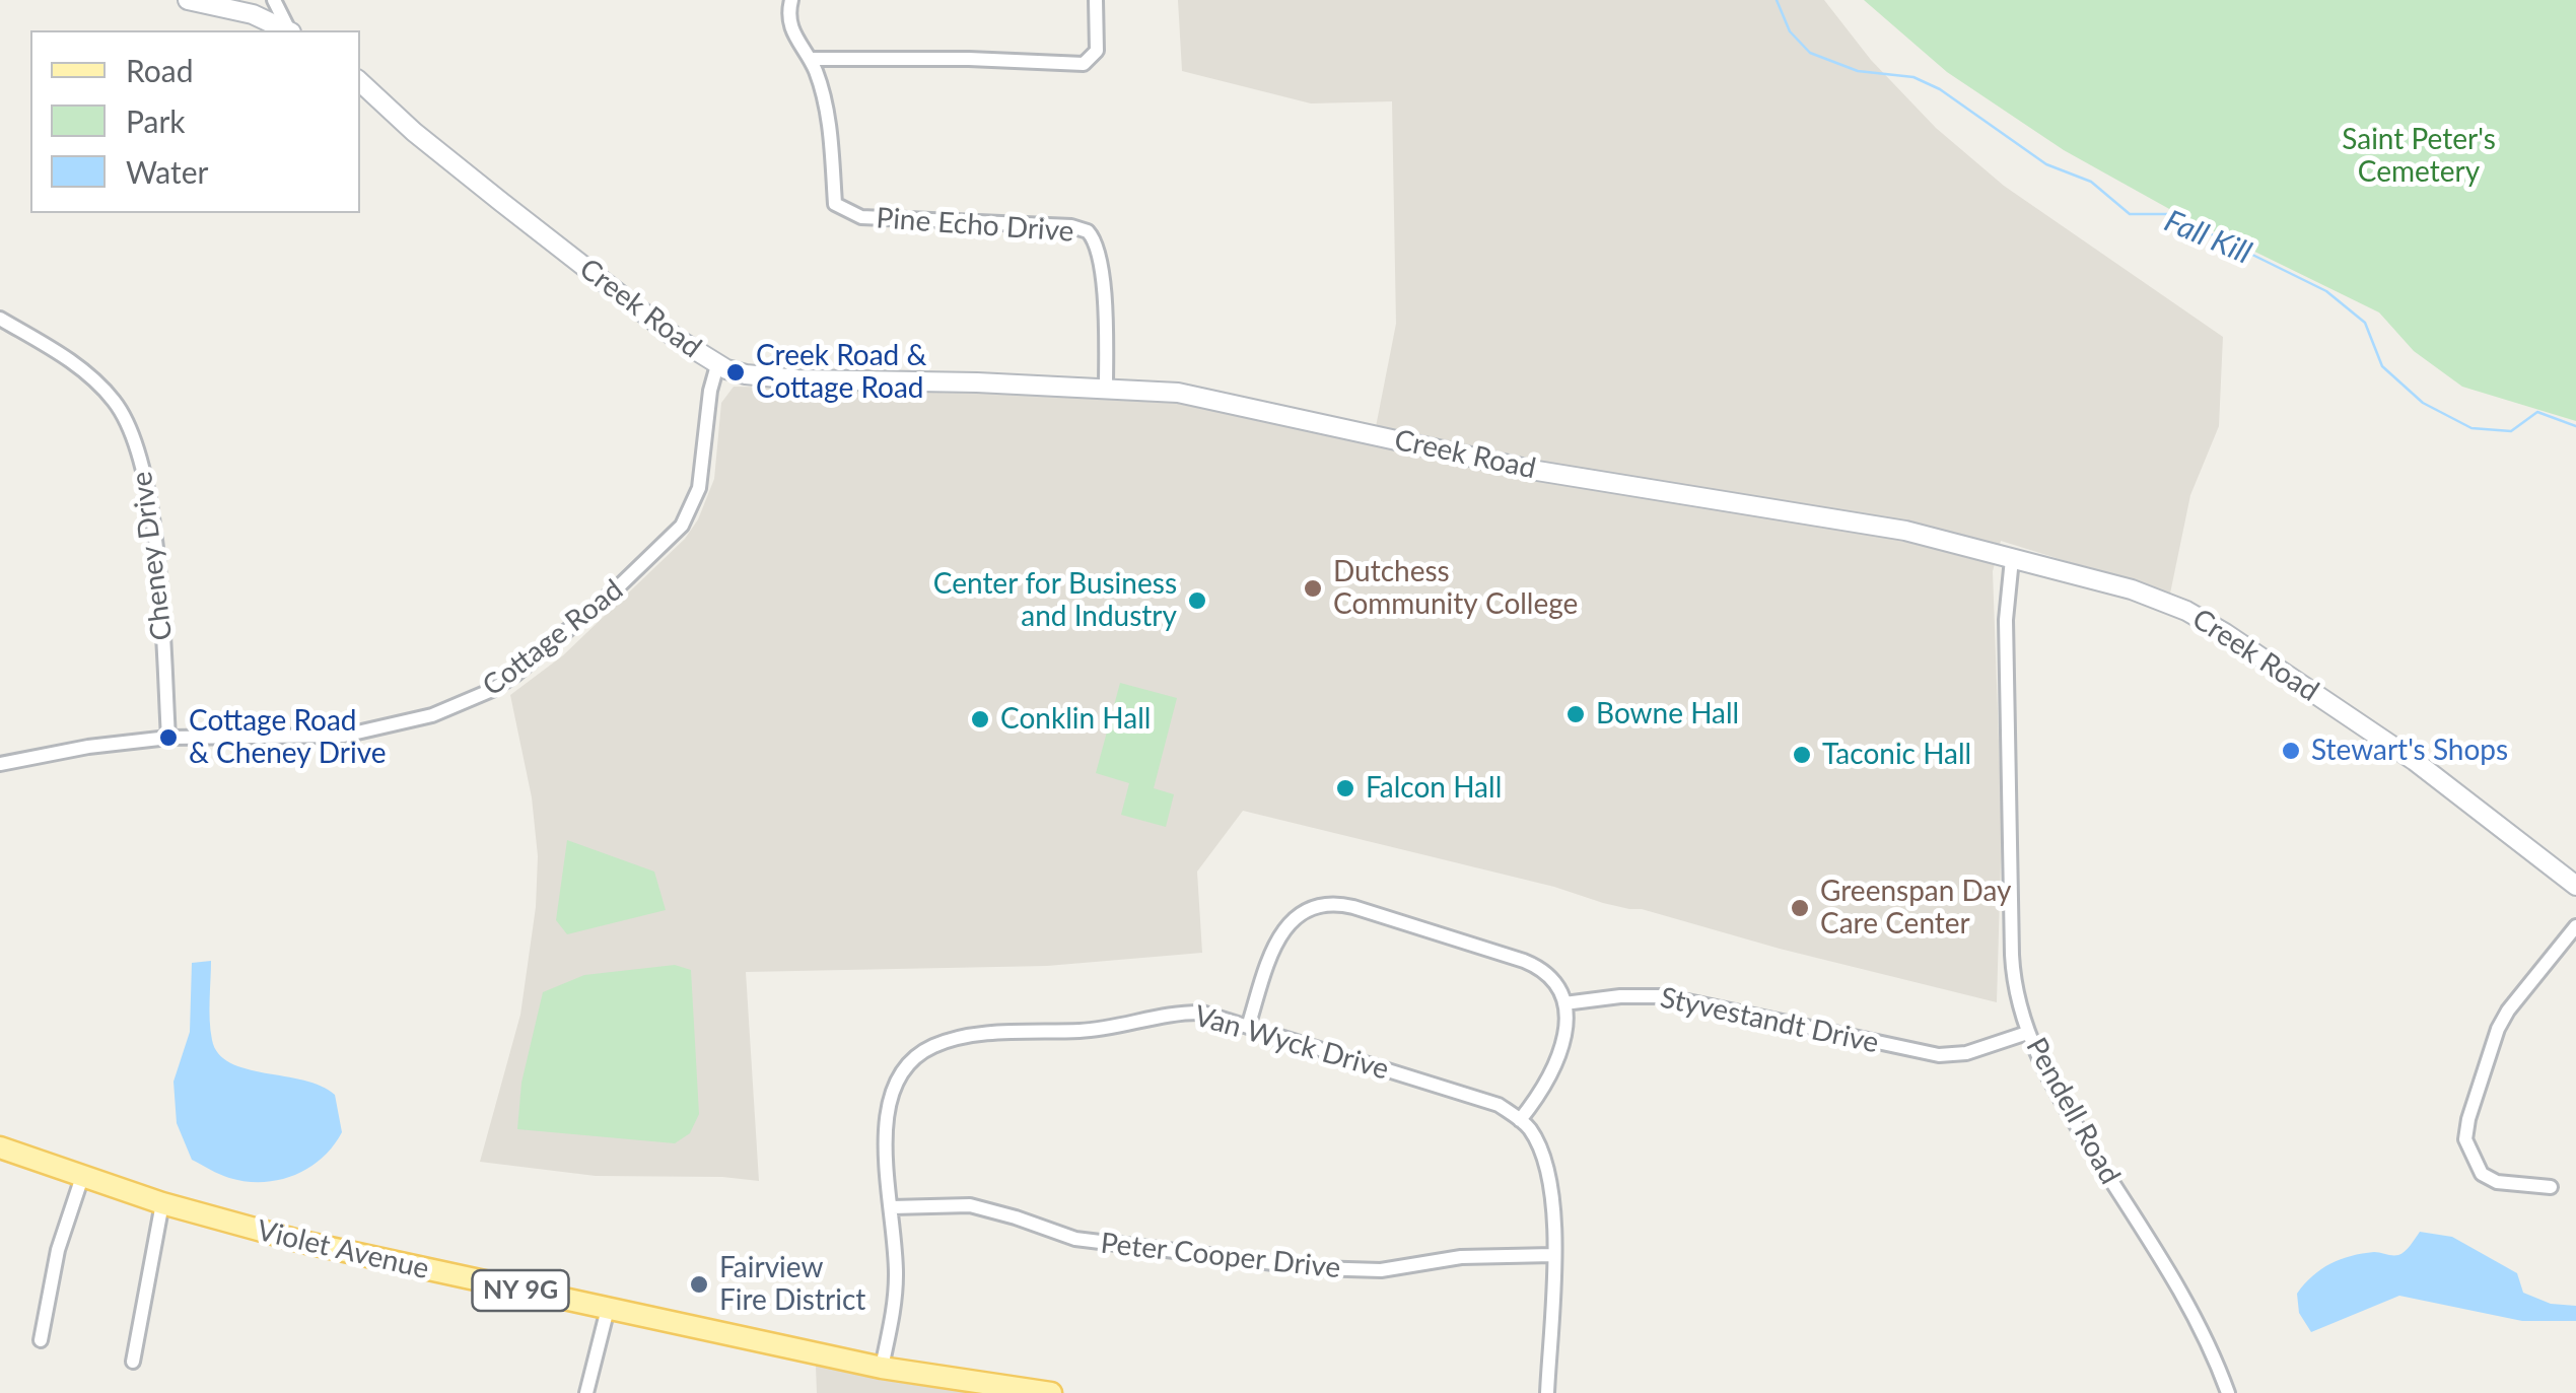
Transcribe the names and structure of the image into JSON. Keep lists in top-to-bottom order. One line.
{"streets":{"main road":["Violet Avenue","NY 9G"],"street":["Pine Echo Drive","Creek Road","Cheney Drive","Cottage Road","Styvestandt Drive","Van Wyck Drive","Pendell Road","Peter Cooper Drive"]},"crossings":[["Pine Echo Drive","Creek Road"],["Creek Road","Cottage Road"],["Creek Road","Pendell Road"],["Cheney Drive","Cottage Road"],["Styvestandt Drive","Pendell Road"],["Van Wyck Drive","Violet Avenue"],["Van Wyck Drive","Peter Cooper Drive"]],"water":["Fall Kill"],"parks":["Saint Peter's Cemetery"],"places":["Creek Road & Cottage Road","Dutchess Community College","Center for Business and Industry","Bowne Hall","Conklin Hall","Cottage Road & Cheney Drive","Stewart's Shops","Taconic Hall","Falcon Hall","Greenspan Day Care Center","Fairview Fire District"],"legend":["Road","Park","Water"]}
